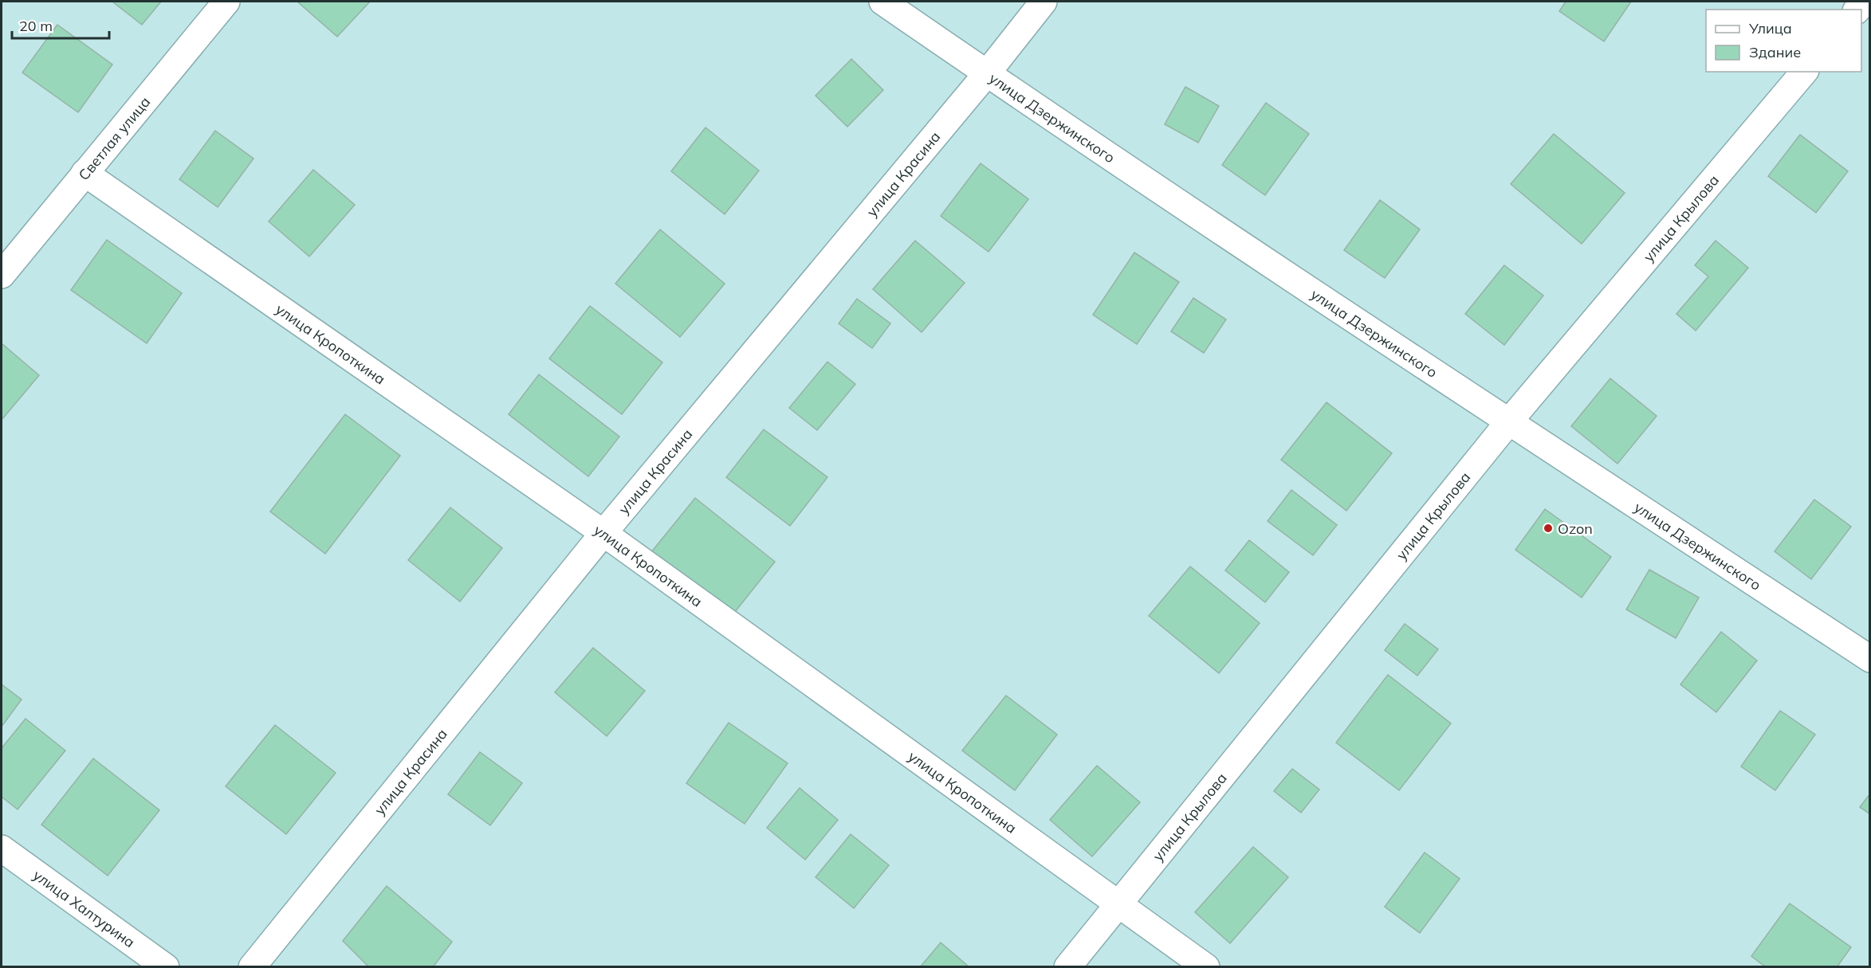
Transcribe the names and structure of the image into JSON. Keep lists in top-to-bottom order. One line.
{"streets":{"street":["улица Дзержинского","Светлая улица","улица Красина","улица Крылова","улица Кропоткина","улица Халтурина"]},"crossings":[["улица Дзержинского","улица Красина"],["улица Дзержинского","улица Крылова"],["Светлая улица","улица Кропоткина"],["улица Красина","улица Кропоткина"],["улица Крылова","улица Кропоткина"]],"places":["Ozon"],"legend":["Улица","Здание"],"scale_bar":"20 m"}
